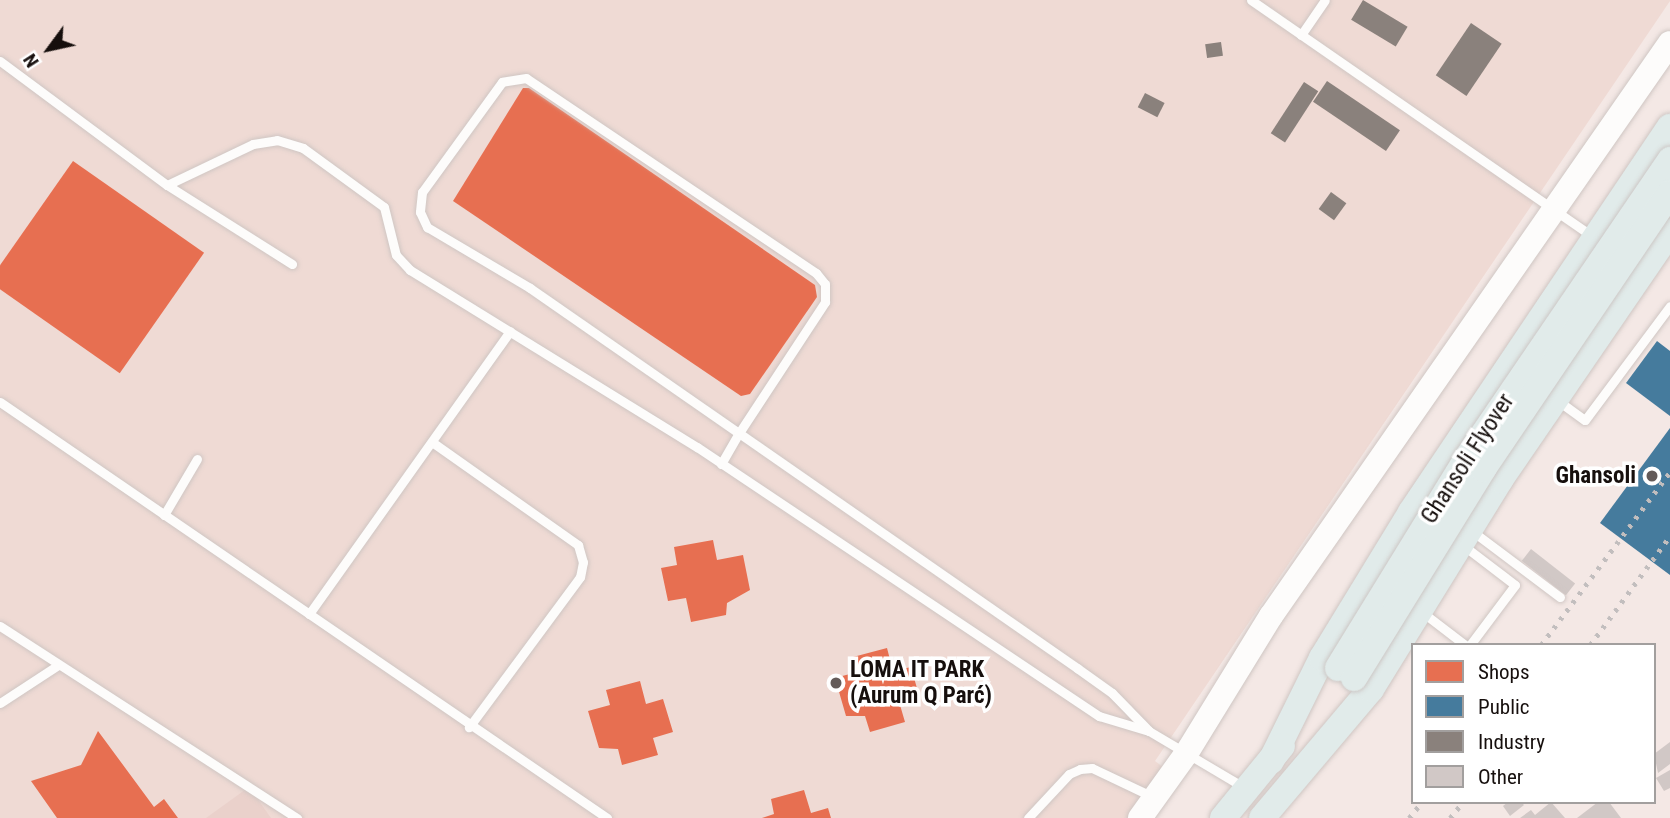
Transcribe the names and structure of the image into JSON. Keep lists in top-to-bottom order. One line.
{"streets":{"main road":["Ghansoli Flyover"]},"places":["Ghansoli","LOMA IT PARK (Aurum Q Parć)"],"legend":["Shops","Public","Industry","Other"],"north":"bottom left"}
